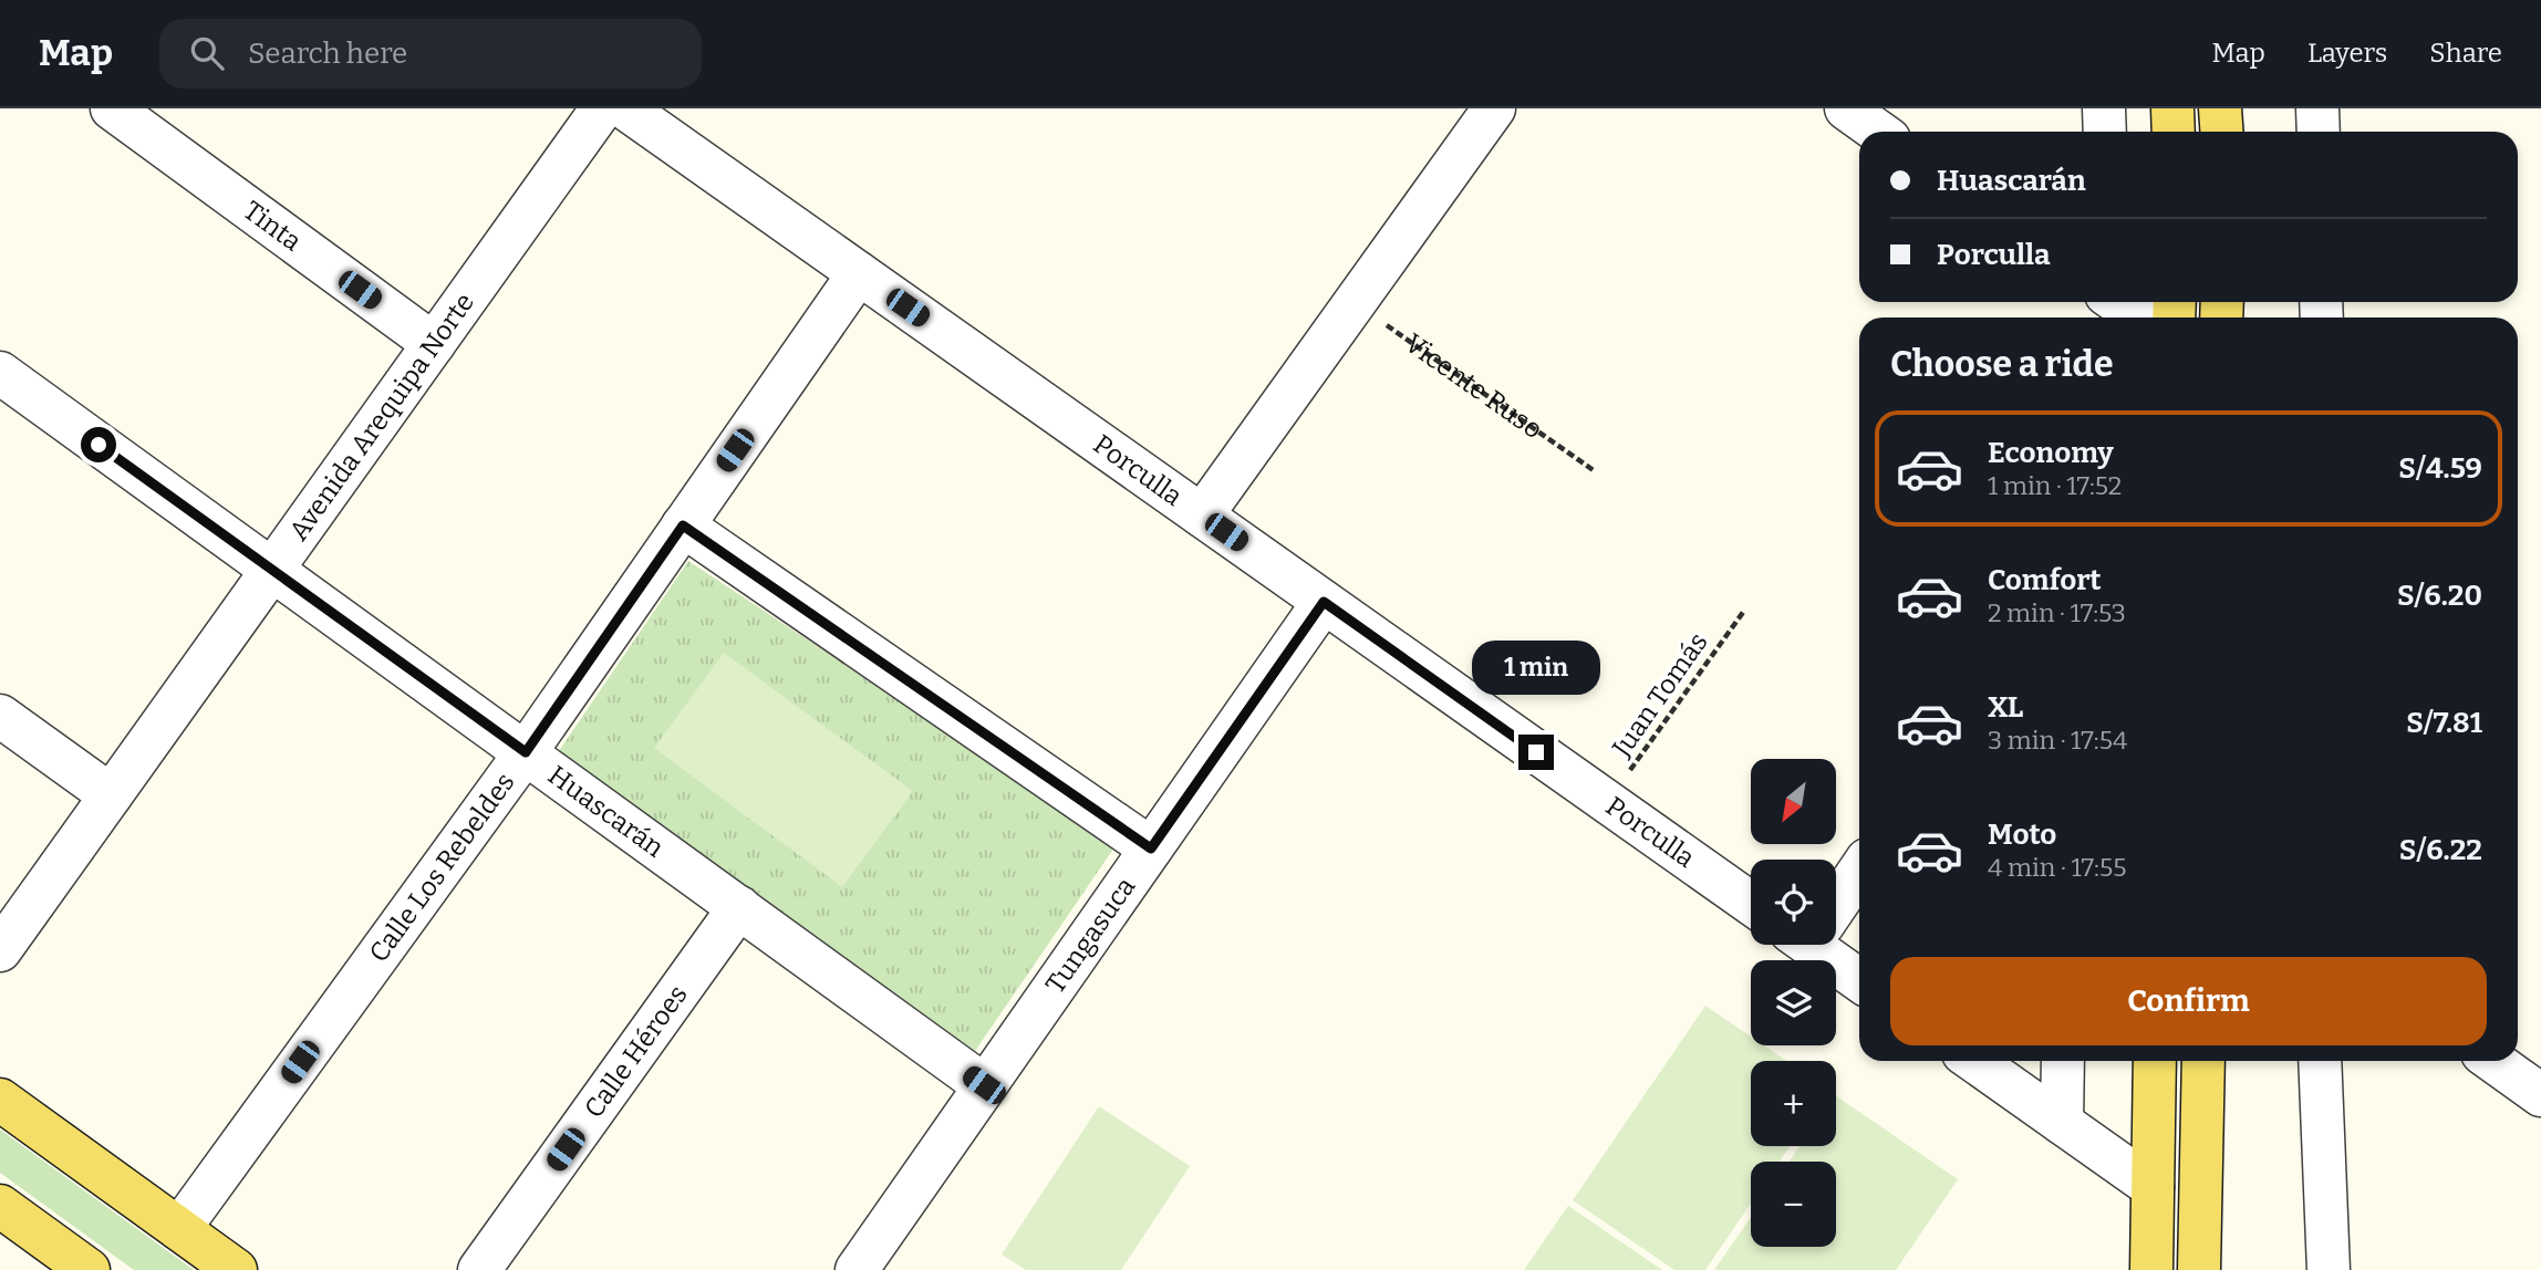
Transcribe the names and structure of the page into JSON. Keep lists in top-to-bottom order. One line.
{"streets":{"street":["Tinta","Avenida Arequipa Norte","Porculla","Huascarán","Calle Los Rebeldes","Tungasuca","Calle Héroes"],"path":["Vicente Ruso","Juan Tomás"]},"crossings":[["Tinta","Avenida Arequipa Norte"],["Avenida Arequipa Norte","Huascarán"],["Porculla","Juan Tomás"],["Porculla","Calle Los Rebeldes"],["Porculla","Tungasuca"],["Huascarán","Calle Los Rebeldes"],["Huascarán","Tungasuca"],["Huascarán","Calle Héroes"]],"north":"bottom left","page":{"header":"Map","search":"Search here","nav":["Map","Layers","Share"],"banner":["Huascarán","Porculla"],"heading":"Choose a ride","list":[{"name":"Economy","note":"1 min · 17:52","value":"S/4.59"},{"name":"Comfort","note":"2 min · 17:53","value":"S/6.20"},{"name":"XL","note":"3 min · 17:54","value":"S/7.81"},{"name":"Moto","note":"4 min · 17:55","value":"S/6.22"}],"bubble":"1 min","map_buttons":["+","−"],"buttons":"Confirm"}}
